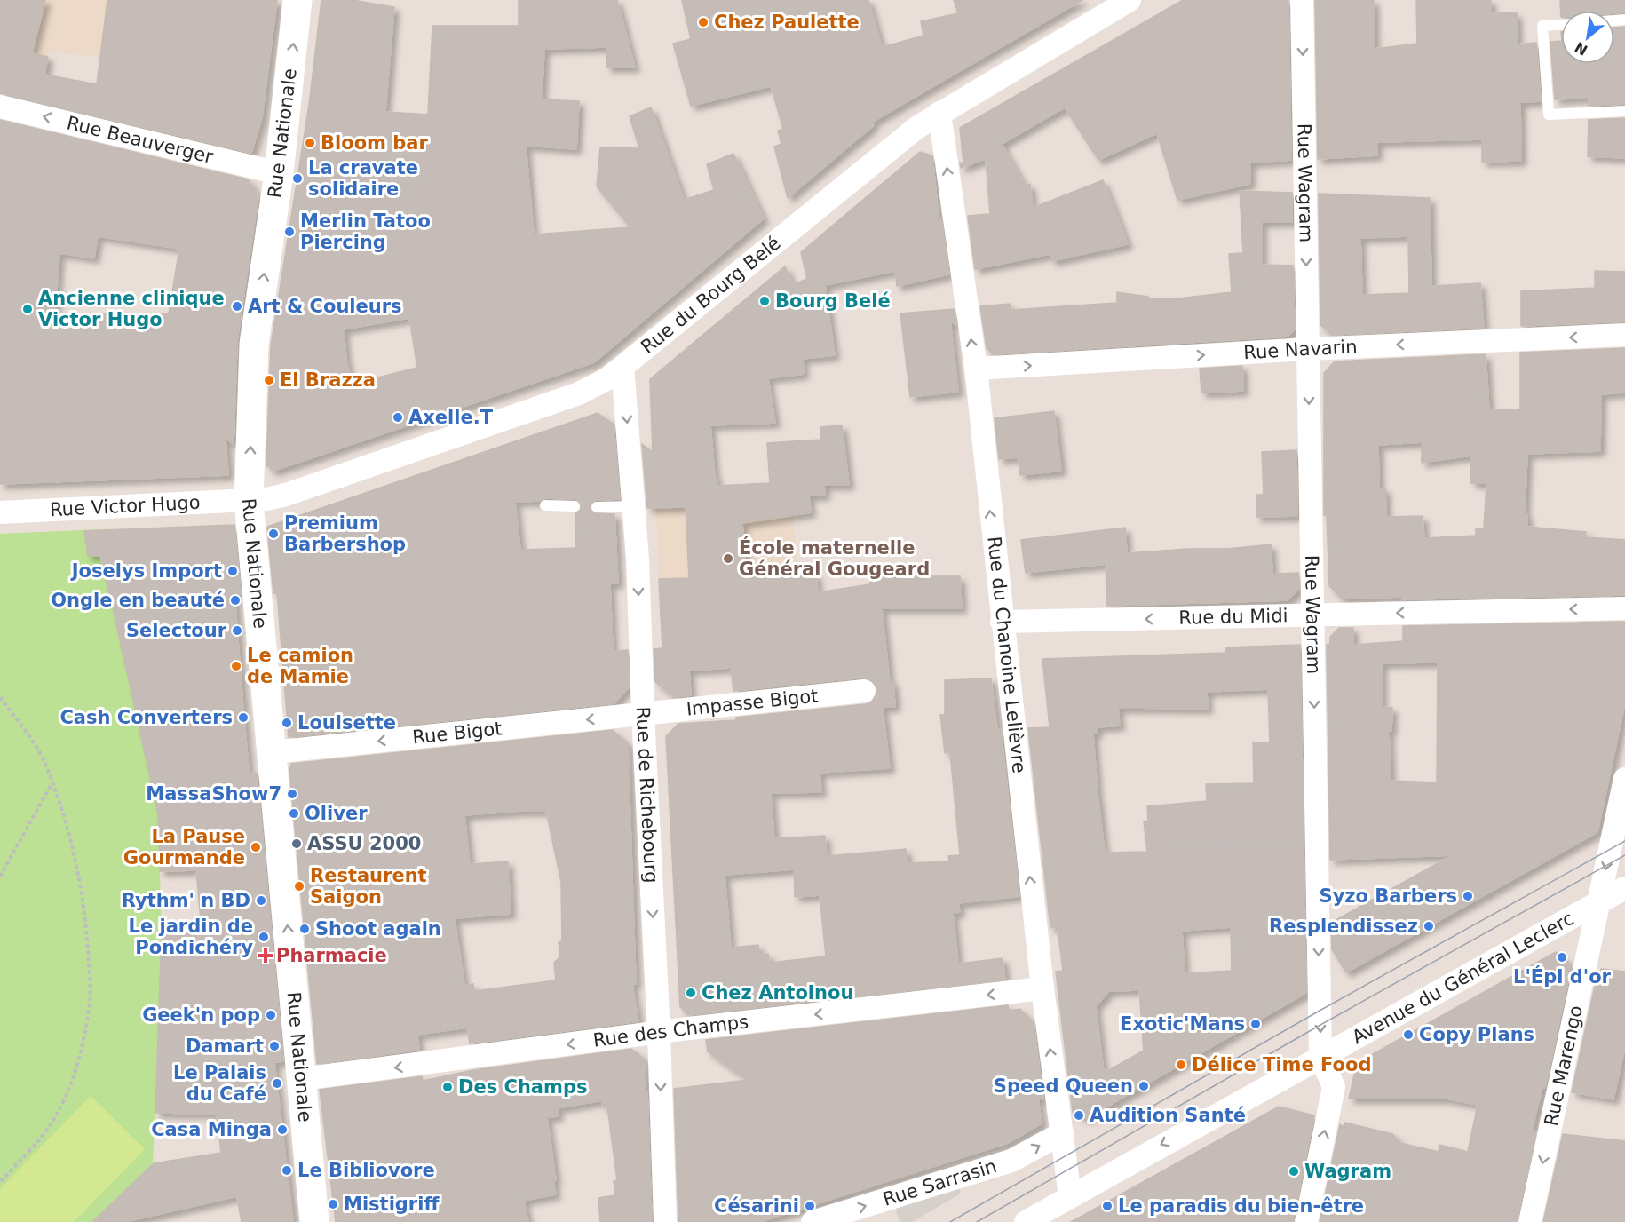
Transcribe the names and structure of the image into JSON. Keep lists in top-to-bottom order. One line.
{"streets":{"main road":["Rue Nationale"],"street":["Rue Beauverger","Rue Wagram","Rue du Bourg Belé","Rue Navarin","Rue Victor Hugo","Rue du Midi","Rue du Chanoine Lelièvre","Impasse Bigot","Rue Bigot","Rue de Richebourg","Avenue du Général Leclerc","Rue des Champs","Rue Marengo","Rue Sarrasin"]},"crossings":[["Rue Nationale","Rue Beauverger"],["Rue Nationale","Rue du Bourg Belé"],["Rue Nationale","Rue Victor Hugo"],["Rue Nationale","Rue Bigot"],["Rue Nationale","Rue des Champs"],["Rue Wagram","Rue Navarin"],["Rue Wagram","Rue du Midi"],["Rue Wagram","Avenue du Général Leclerc"],["Rue du Bourg Belé","Rue Victor Hugo"],["Rue du Bourg Belé","Rue du Chanoine Lelièvre"],["Rue du Bourg Belé","Rue de Richebourg"],["Rue Navarin","Rue du Chanoine Lelièvre"],["Rue du Midi","Rue du Chanoine Lelièvre"],["Rue du Chanoine Lelièvre","Avenue du Général Leclerc"],["Rue du Chanoine Lelièvre","Rue des Champs"],["Rue du Chanoine Lelièvre","Rue Sarrasin"],["Impasse Bigot","Rue Bigot"],["Impasse Bigot","Rue de Richebourg"],["Rue Bigot","Rue de Richebourg"],["Rue de Richebourg","Rue des Champs"],["Avenue du Général Leclerc","Rue Marengo"]],"one_way":["Rue Nationale","Rue Beauverger","Rue du Midi","Rue du Chanoine Lelièvre","Rue Bigot","Rue de Richebourg","Avenue du Général Leclerc","Rue des Champs","Rue Marengo","Rue Sarrasin"],"places":{"other":["Chez Paulette","Bloom bar","La cravate solidaire","Merlin Tatoo Piercing","Bourg Belé","Art & Couleurs","Ancienne clinique Victor Hugo","El Brazza","Axelle.T","Premium Barbershop","École maternelle Général Gougeard","Joselys Import","Ongle en beauté","Selectour","Le camion de Mamie","Cash Converters","Louisette","MassaShow7","Oliver","ASSU 2000","La Pause Gourmande","Restaurent Saigon","Syzo Barbers","Rythm' n BD","Resplendissez","Shoot again","Le jardin de Pondichéry","L'Épi d'or","Chez Antoinou","Geek'n pop","Exotic'Mans","Copy Plans","Damart","Délice Time Food","Le Palais du Café","Speed Queen","Des Champs","Audition Santé","Casa Minga","Le Bibliovore","Wagram","Mistigriff","Césarini","Le paradis du bien-être"],"health":["Pharmacie"]},"north":"bottom left"}
